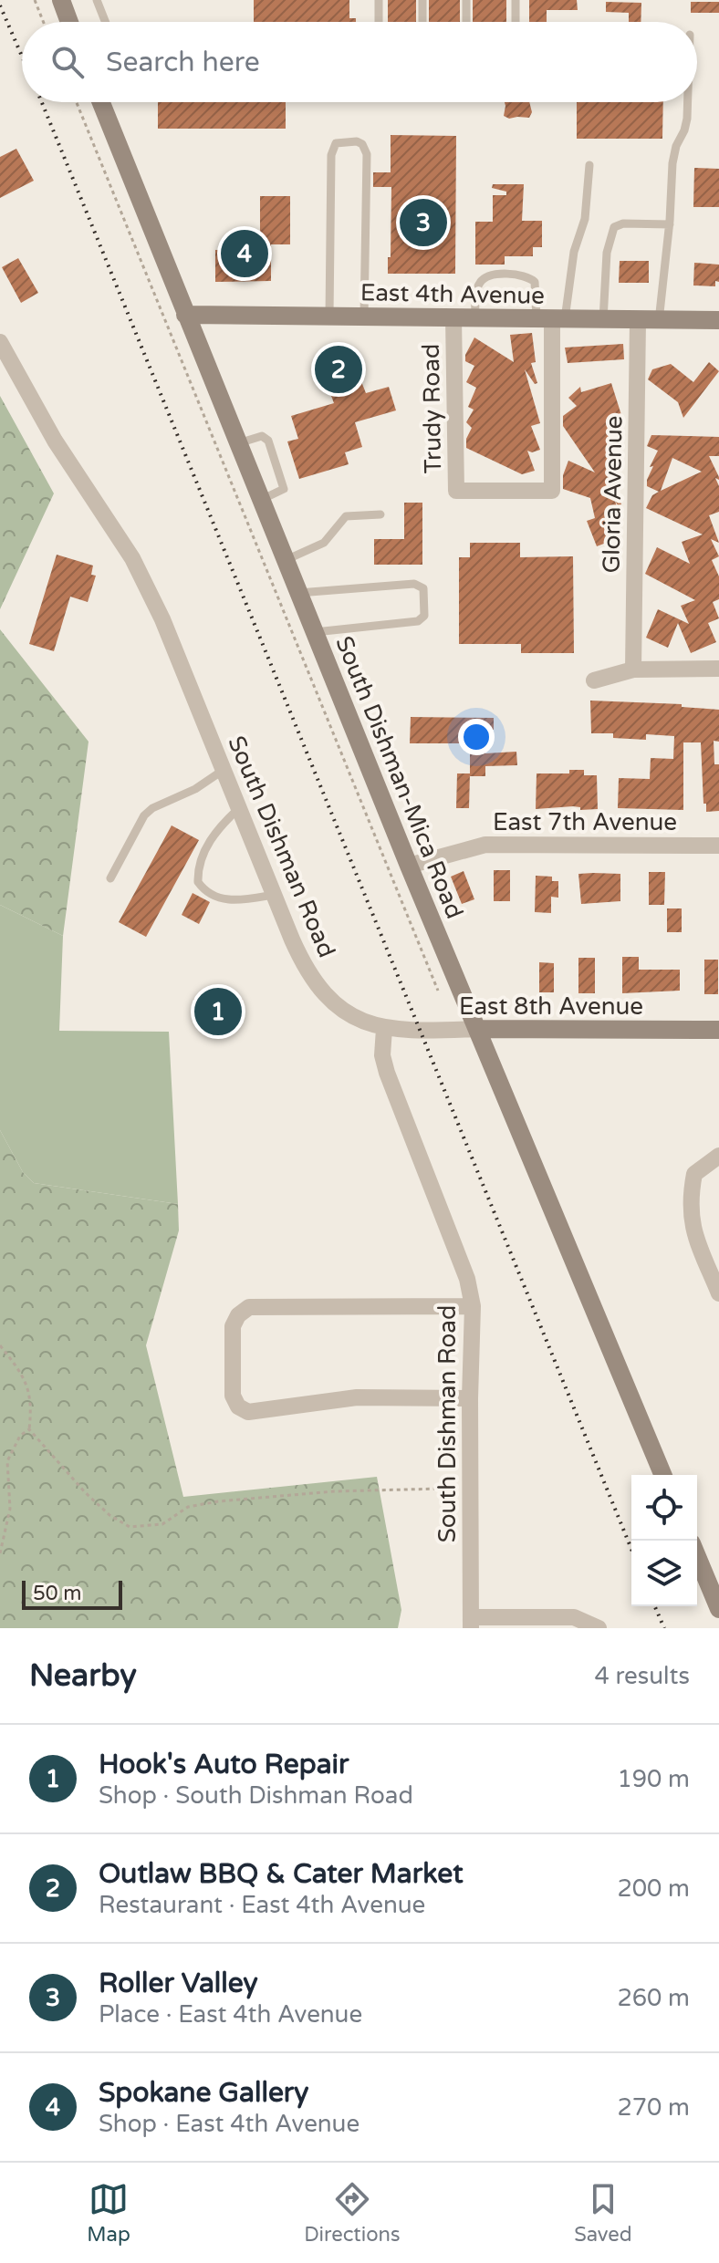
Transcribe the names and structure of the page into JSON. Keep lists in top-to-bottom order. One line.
{"streets":{"main road":["East 4th Avenue","South Dishman-Mica Road","East 8th Avenue"],"street":["Trudy Road","Gloria Avenue","East 7th Avenue","South Dishman Road"]},"crossings":[["East 4th Avenue","Trudy Road"],["East 4th Avenue","Gloria Avenue"],["East 4th Avenue","South Dishman-Mica Road"],["South Dishman-Mica Road","East 7th Avenue"],["South Dishman-Mica Road","East 8th Avenue"],["South Dishman Road","East 8th Avenue"]],"scale_bar":"50 m","page":{"search":"Search here","pins":["3","4","2","1"],"scale":"50 m","heading":["Nearby","4 results"],"list":[{"mark":"1","name":"Hook's Auto Repair","note":"Shop · South Dishman Road","value":"190 m"},{"mark":"2","name":"Outlaw BBQ & Cater Market","note":"Restaurant · East 4th Avenue","value":"200 m"},{"mark":"3","name":"Roller Valley","note":"Place · East 4th Avenue","value":"260 m"},{"mark":"4","name":"Spokane Gallery","note":"Shop · East 4th Avenue","value":"270 m"}],"nav":["Map","Directions","Saved"]}}
